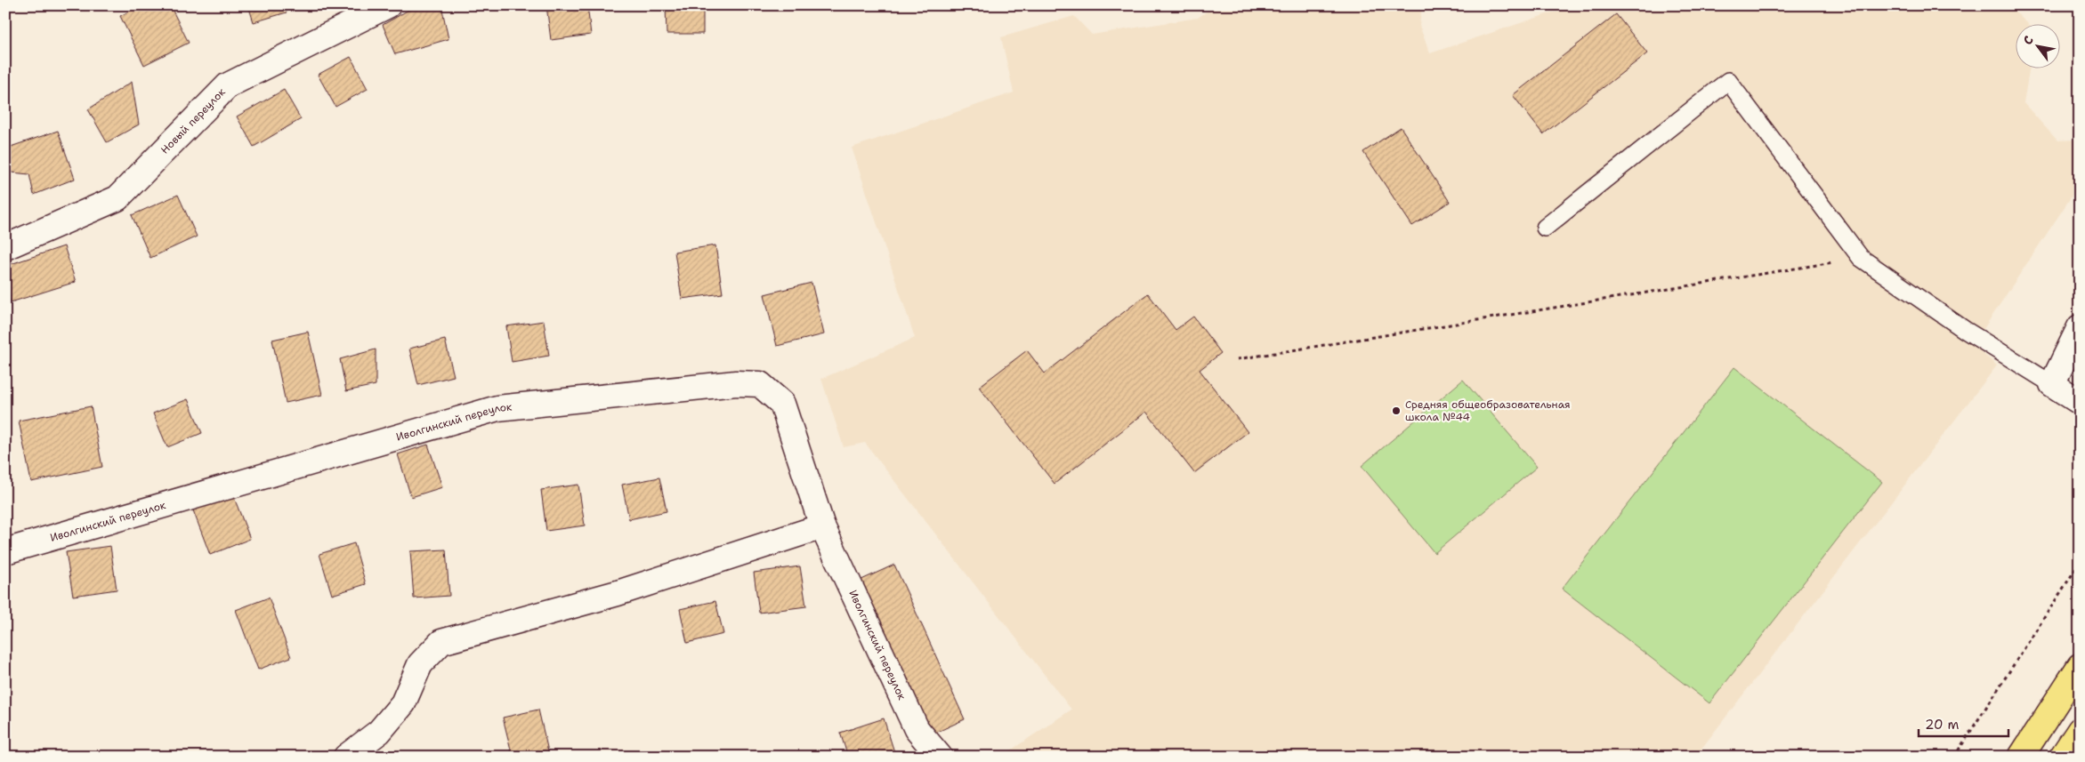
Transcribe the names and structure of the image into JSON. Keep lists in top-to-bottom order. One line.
{"streets":{"street":["Новый переулок","Иволгинский переулок"]},"places":["Средняя общеобразовательная школа №44"],"scale_bar":"20 m","north":"top left"}
